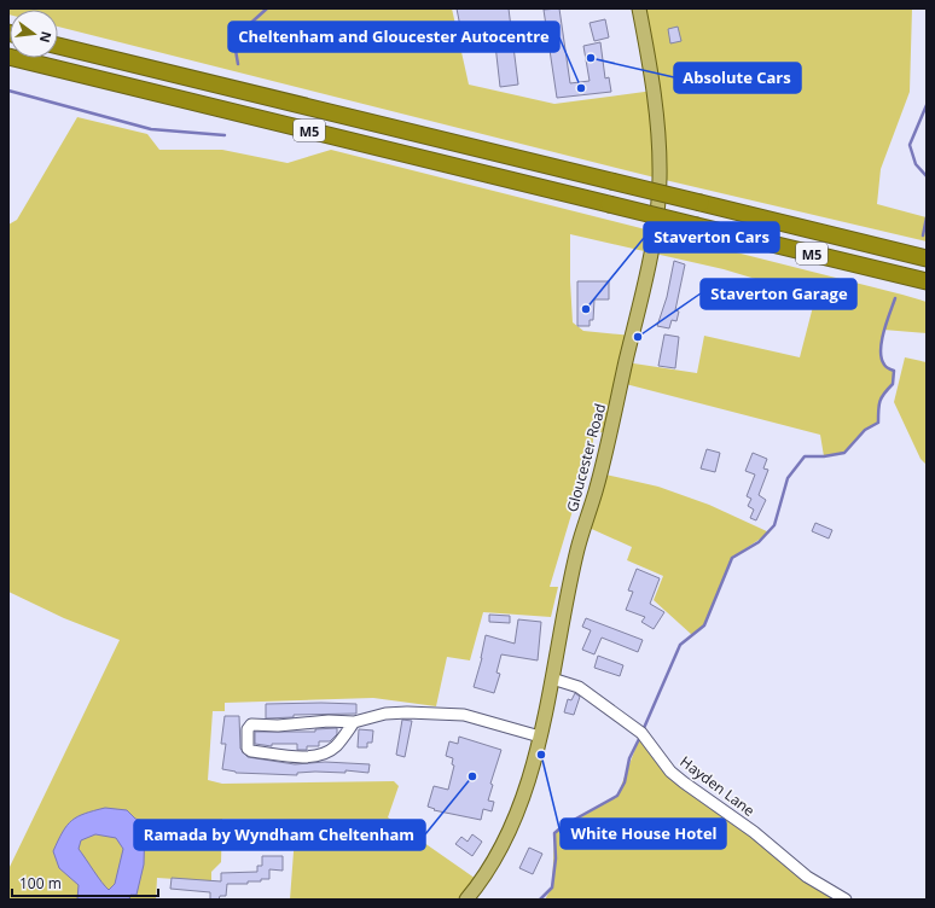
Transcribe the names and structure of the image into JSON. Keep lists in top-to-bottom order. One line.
{"streets":{"highway":["M5"],"main road":["Gloucester Road"],"street":["Hayden Lane"]},"crossings":[["Gloucester Road","Hayden Lane"]],"places":["Absolute Cars","Cheltenham and Gloucester Autocentre","Staverton Cars","Staverton Garage","White House Hotel","Ramada by Wyndham Cheltenham"],"scale_bar":"100 m","north":"right"}
